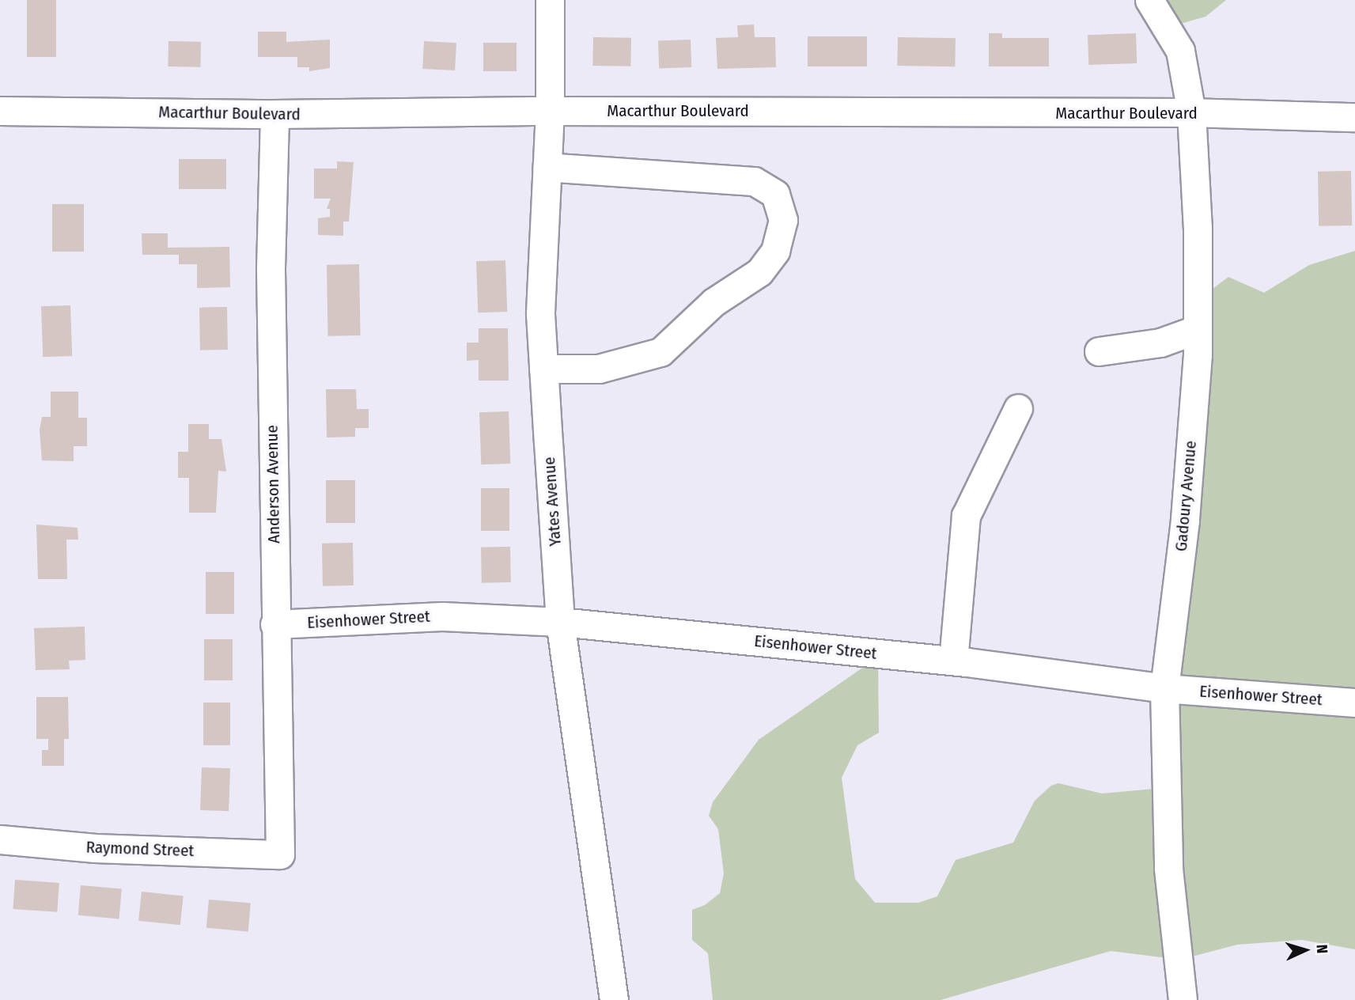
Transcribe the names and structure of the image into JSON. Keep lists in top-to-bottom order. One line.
{"streets":{"street":["Macarthur Boulevard","Anderson Avenue","Gadoury Avenue","Yates Avenue","Eisenhower Street","Raymond Street"]},"crossings":[["Macarthur Boulevard","Anderson Avenue"],["Macarthur Boulevard","Gadoury Avenue"],["Macarthur Boulevard","Yates Avenue"],["Anderson Avenue","Eisenhower Street"],["Anderson Avenue","Raymond Street"],["Gadoury Avenue","Eisenhower Street"],["Yates Avenue","Eisenhower Street"]],"north":"right"}
